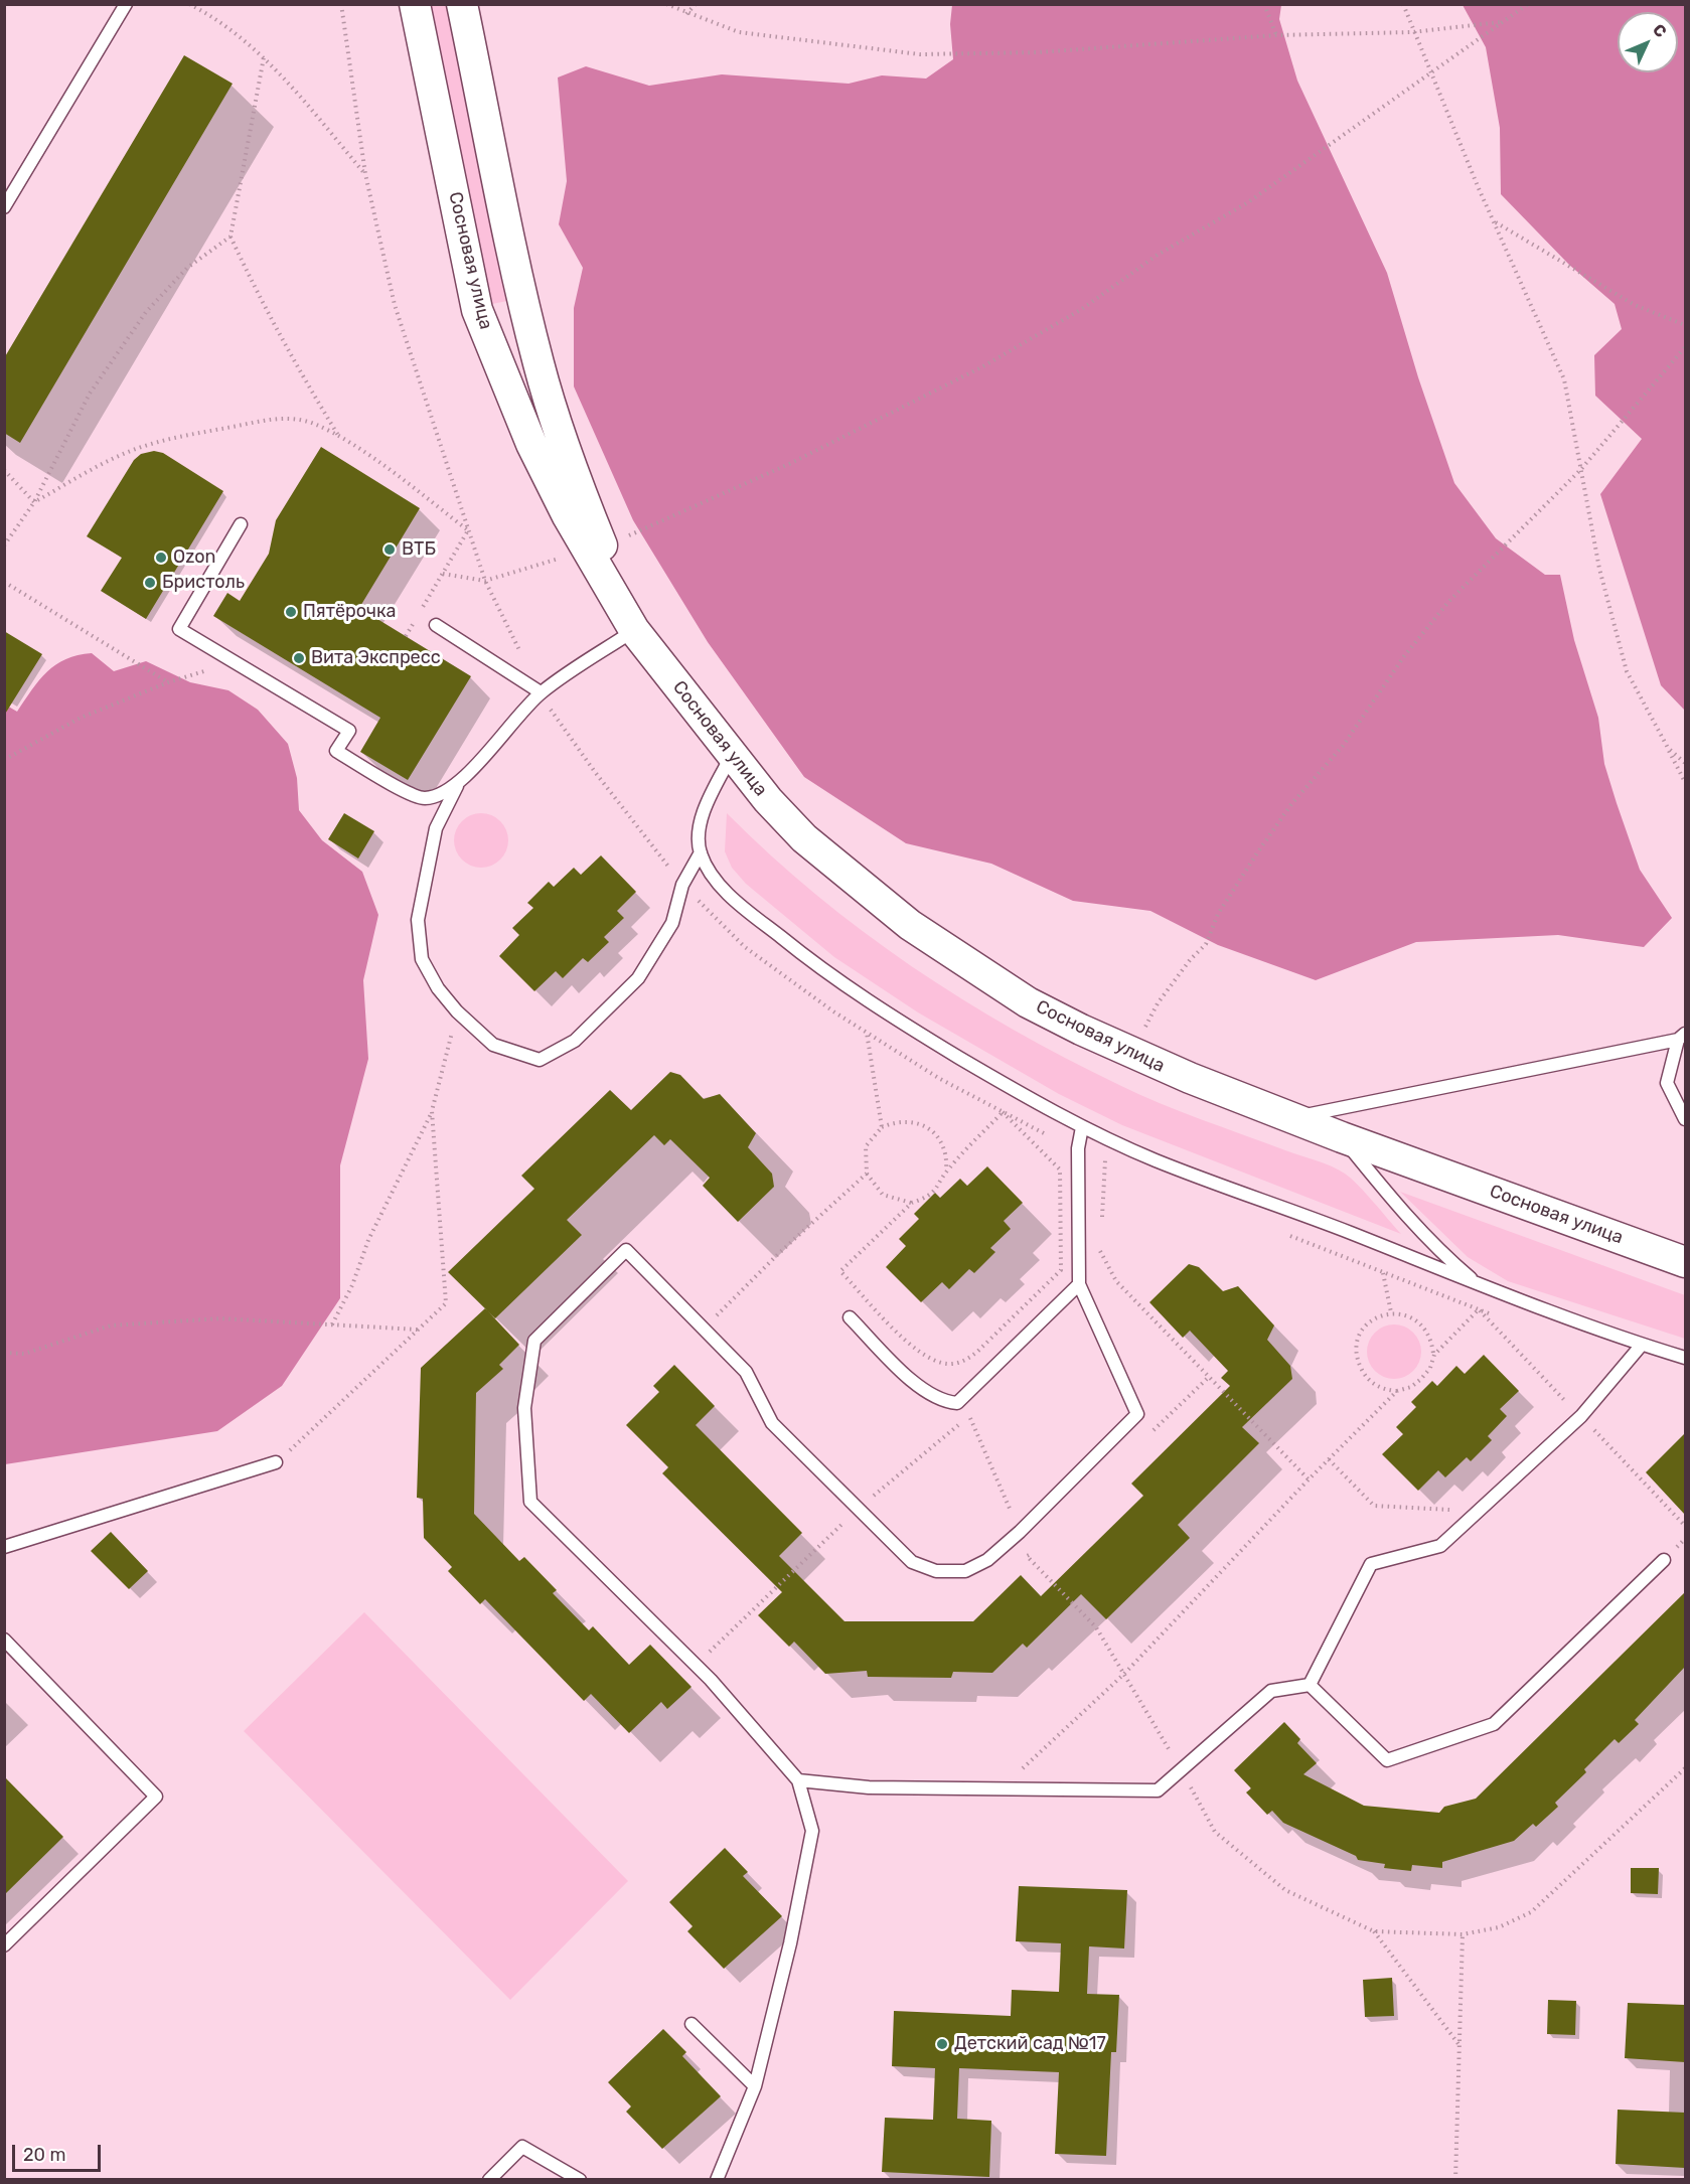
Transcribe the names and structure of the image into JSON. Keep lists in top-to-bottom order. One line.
{"streets":{"street":["Сосновая улица"]},"places":["ВТБ","Ozon","Бристоль","Пятёрочка","Вита Экспресс","Детский сад №17"],"scale_bar":"20 m","north":"top right"}
